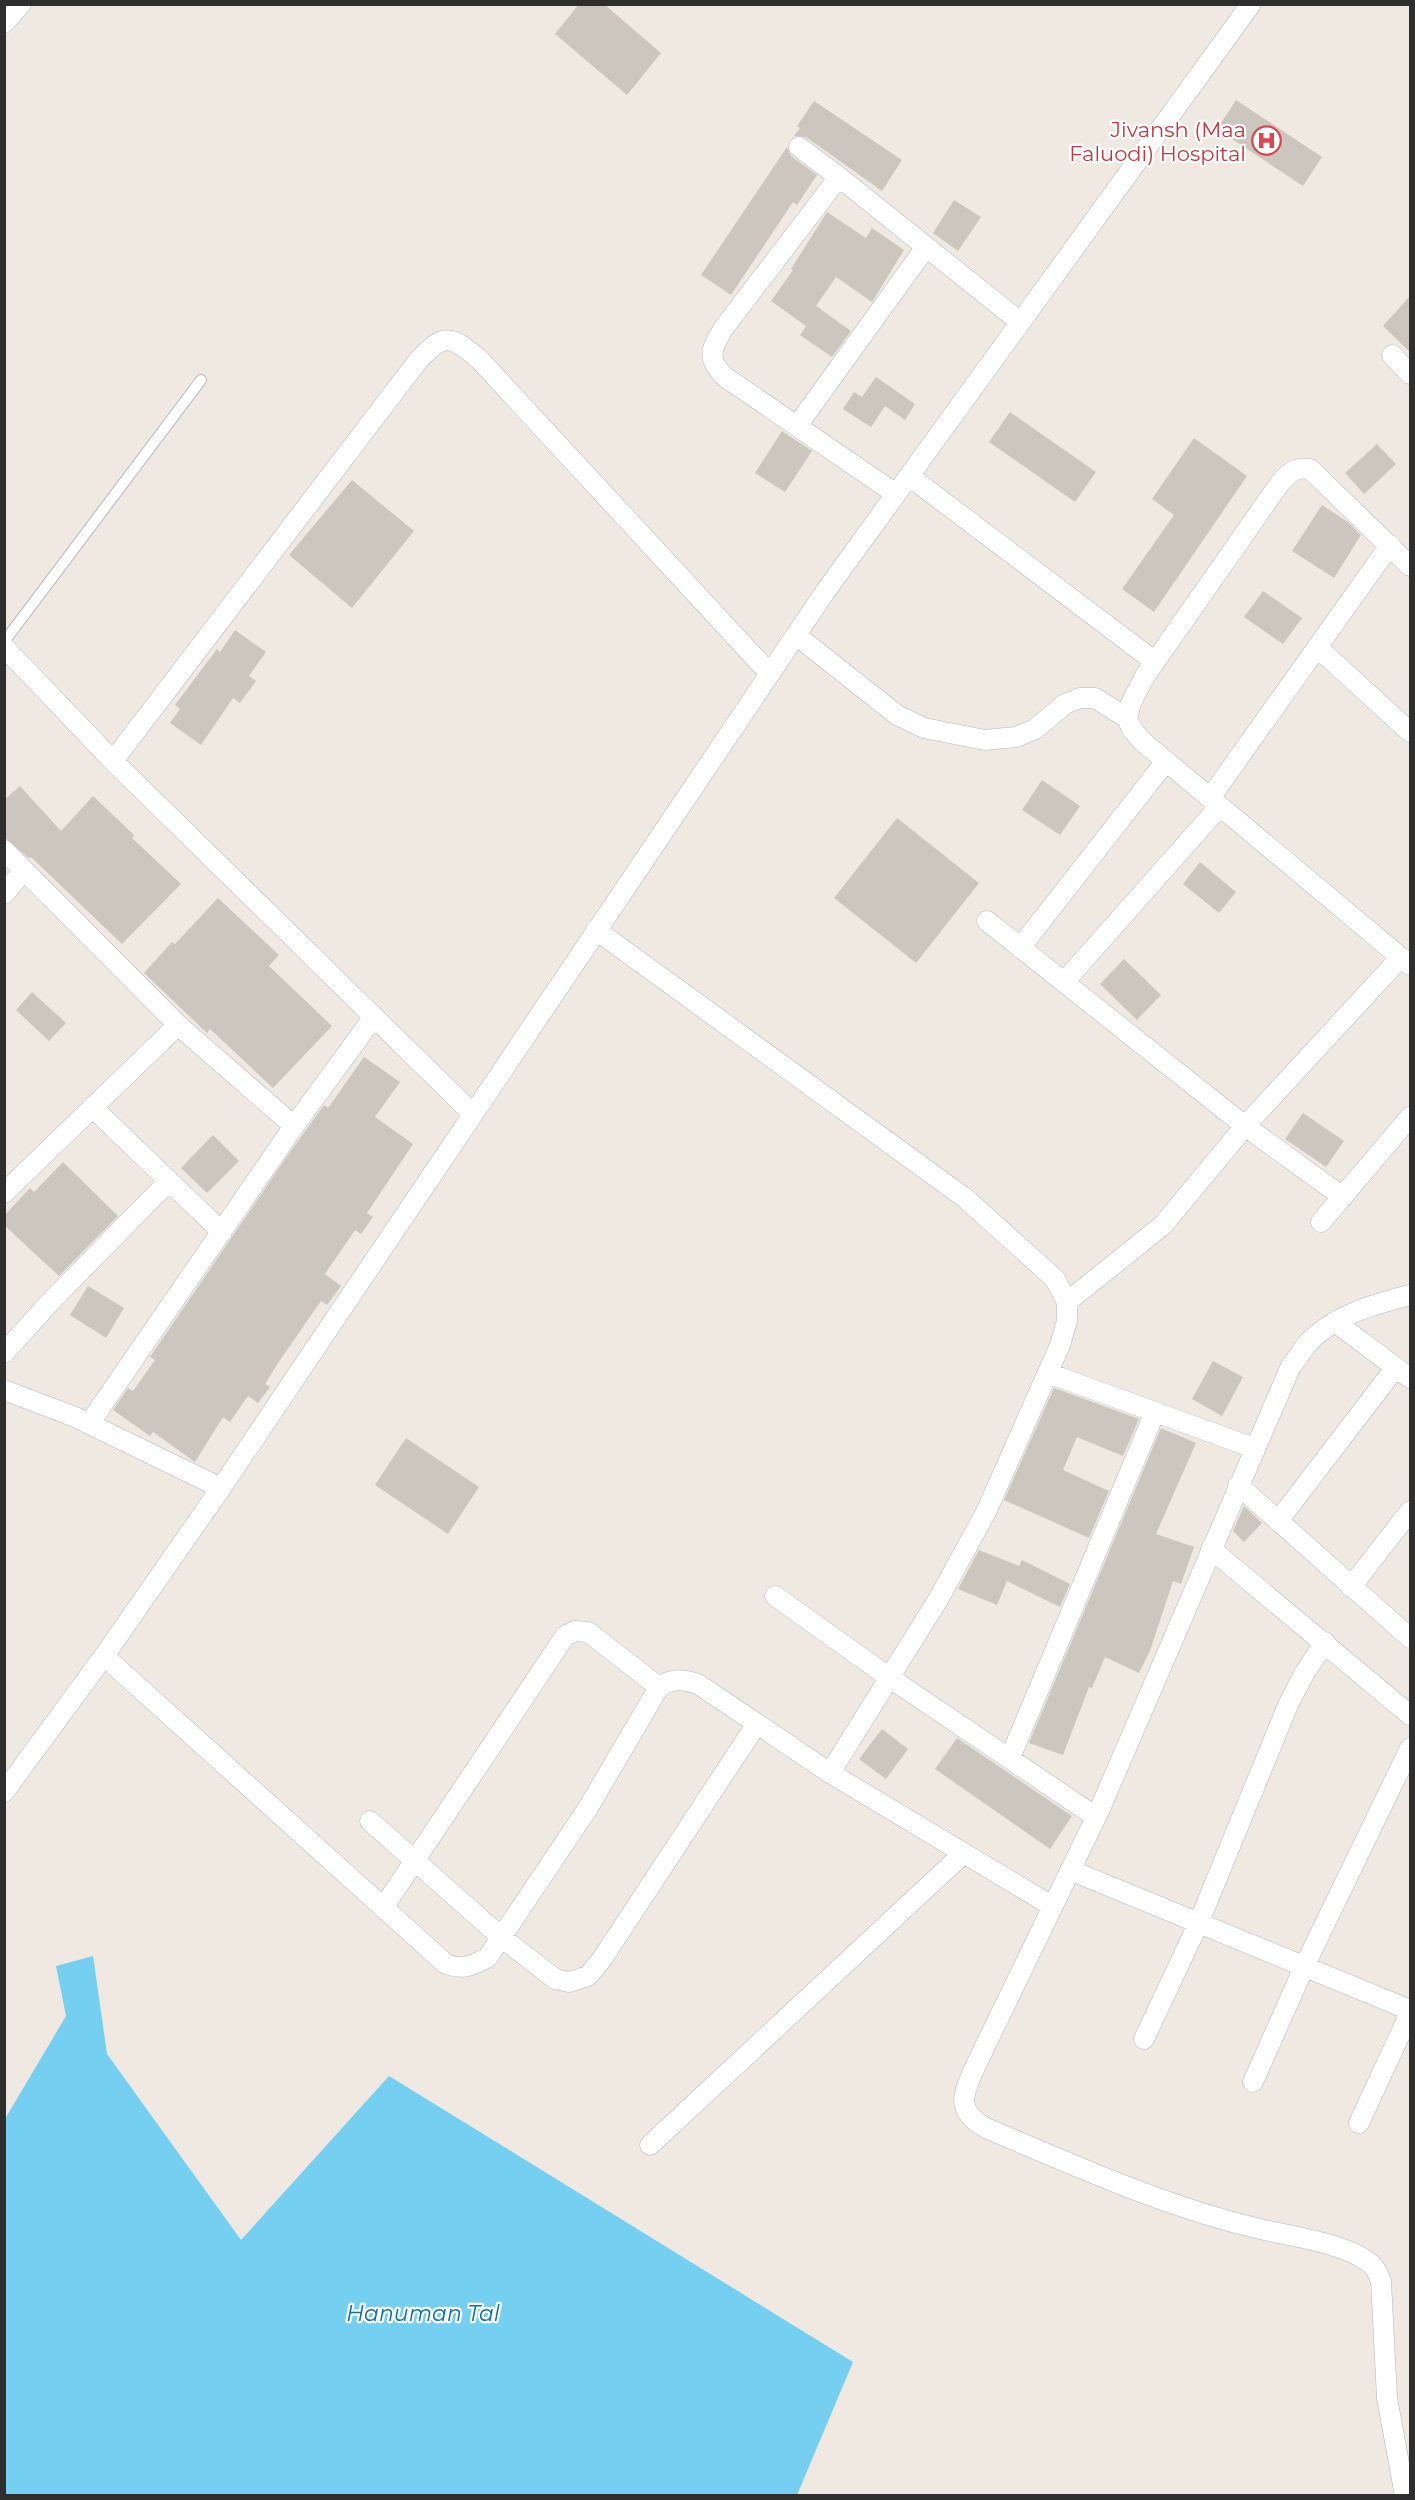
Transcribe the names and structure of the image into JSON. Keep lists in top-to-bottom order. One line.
{"water":["Hanuman Tal"],"places":{"hospital":["Jivansh (Maa Faluodi) Hospital"]}}
